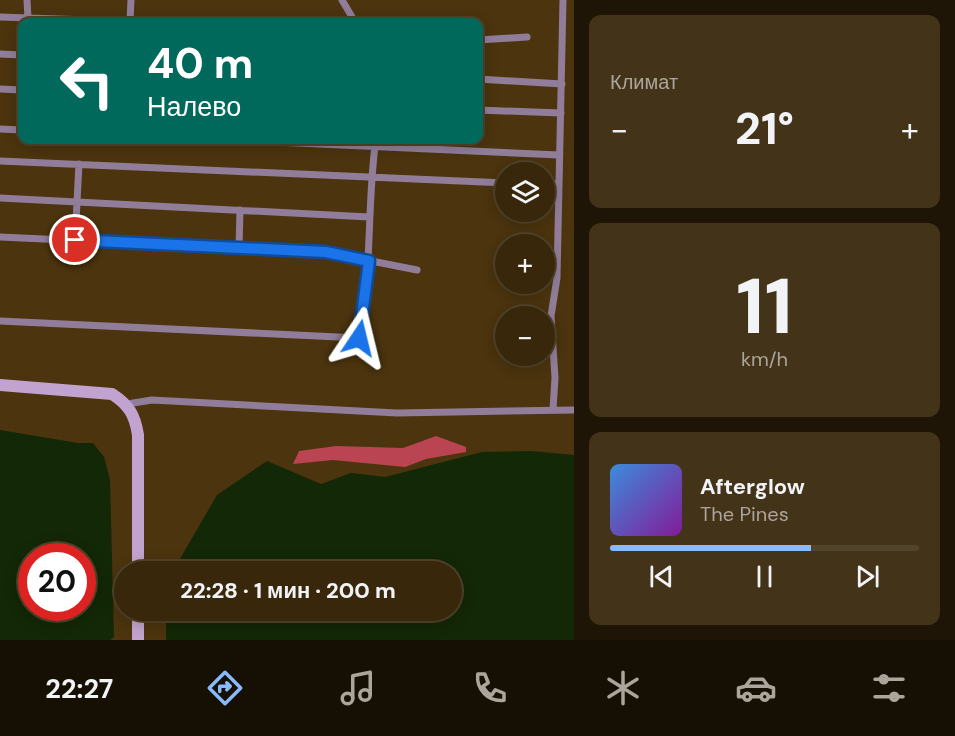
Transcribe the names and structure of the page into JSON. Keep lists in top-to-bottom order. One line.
{"page":{"tile":["Климат",["11","km/h"]],"turn":["40 m","Налево"],"heat":["−","21°","+"],"map_buttons":["+","−"],"song":["Afterglow","The Pines"],"limit":"20","trip":"22:28 · 1 мин · 200 m","tabs":"22:27"}}
